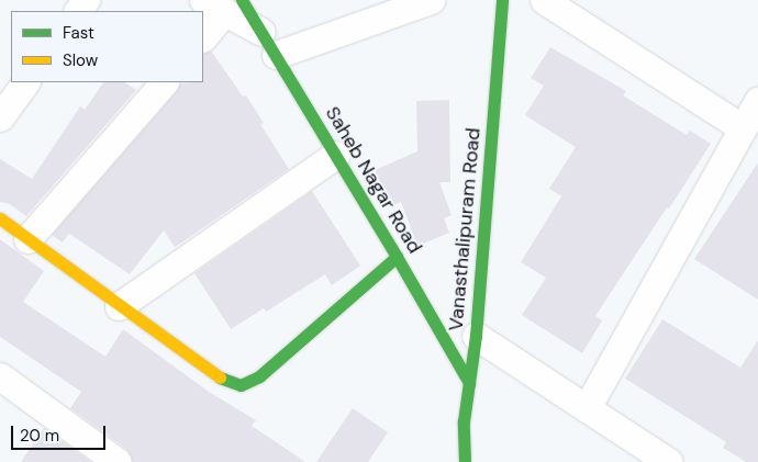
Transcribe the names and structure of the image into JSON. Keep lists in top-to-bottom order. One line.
{"streets":{"street":["Saheb Nagar Road","Vanasthalipuram Road"]},"crossings":[["Saheb Nagar Road","Vanasthalipuram Road"]],"legend":["Fast","Slow"],"scale_bar":"20 m"}
